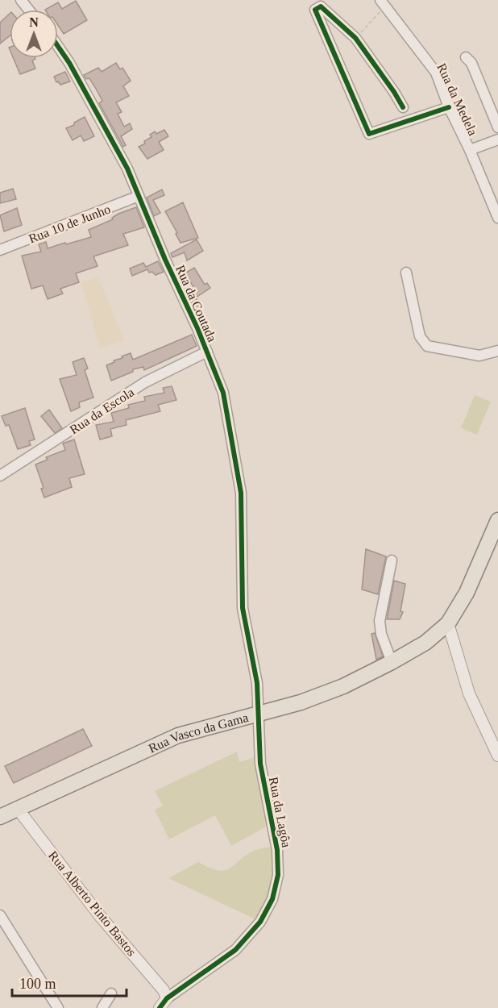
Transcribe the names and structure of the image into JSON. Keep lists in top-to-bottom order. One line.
{"streets":{"main road":["Rua Vasco da Gama"],"street":["Rua da Medela","Rua 10 de Junho","Rua da Coutada","Rua da Escola","Rua da Lagôa","Rua Alberto Pinto Bastos"]},"crossings":[["Rua 10 de Junho","Rua da Coutada"],["Rua da Coutada","Rua da Escola"],["Rua da Coutada","Rua Vasco da Gama"],["Rua da Coutada","Rua da Lagôa"],["Rua Vasco da Gama","Rua da Lagôa"],["Rua Vasco da Gama","Rua Alberto Pinto Bastos"],["Rua da Lagôa","Rua Alberto Pinto Bastos"]],"scale_bar":"100 m","north":"top"}
